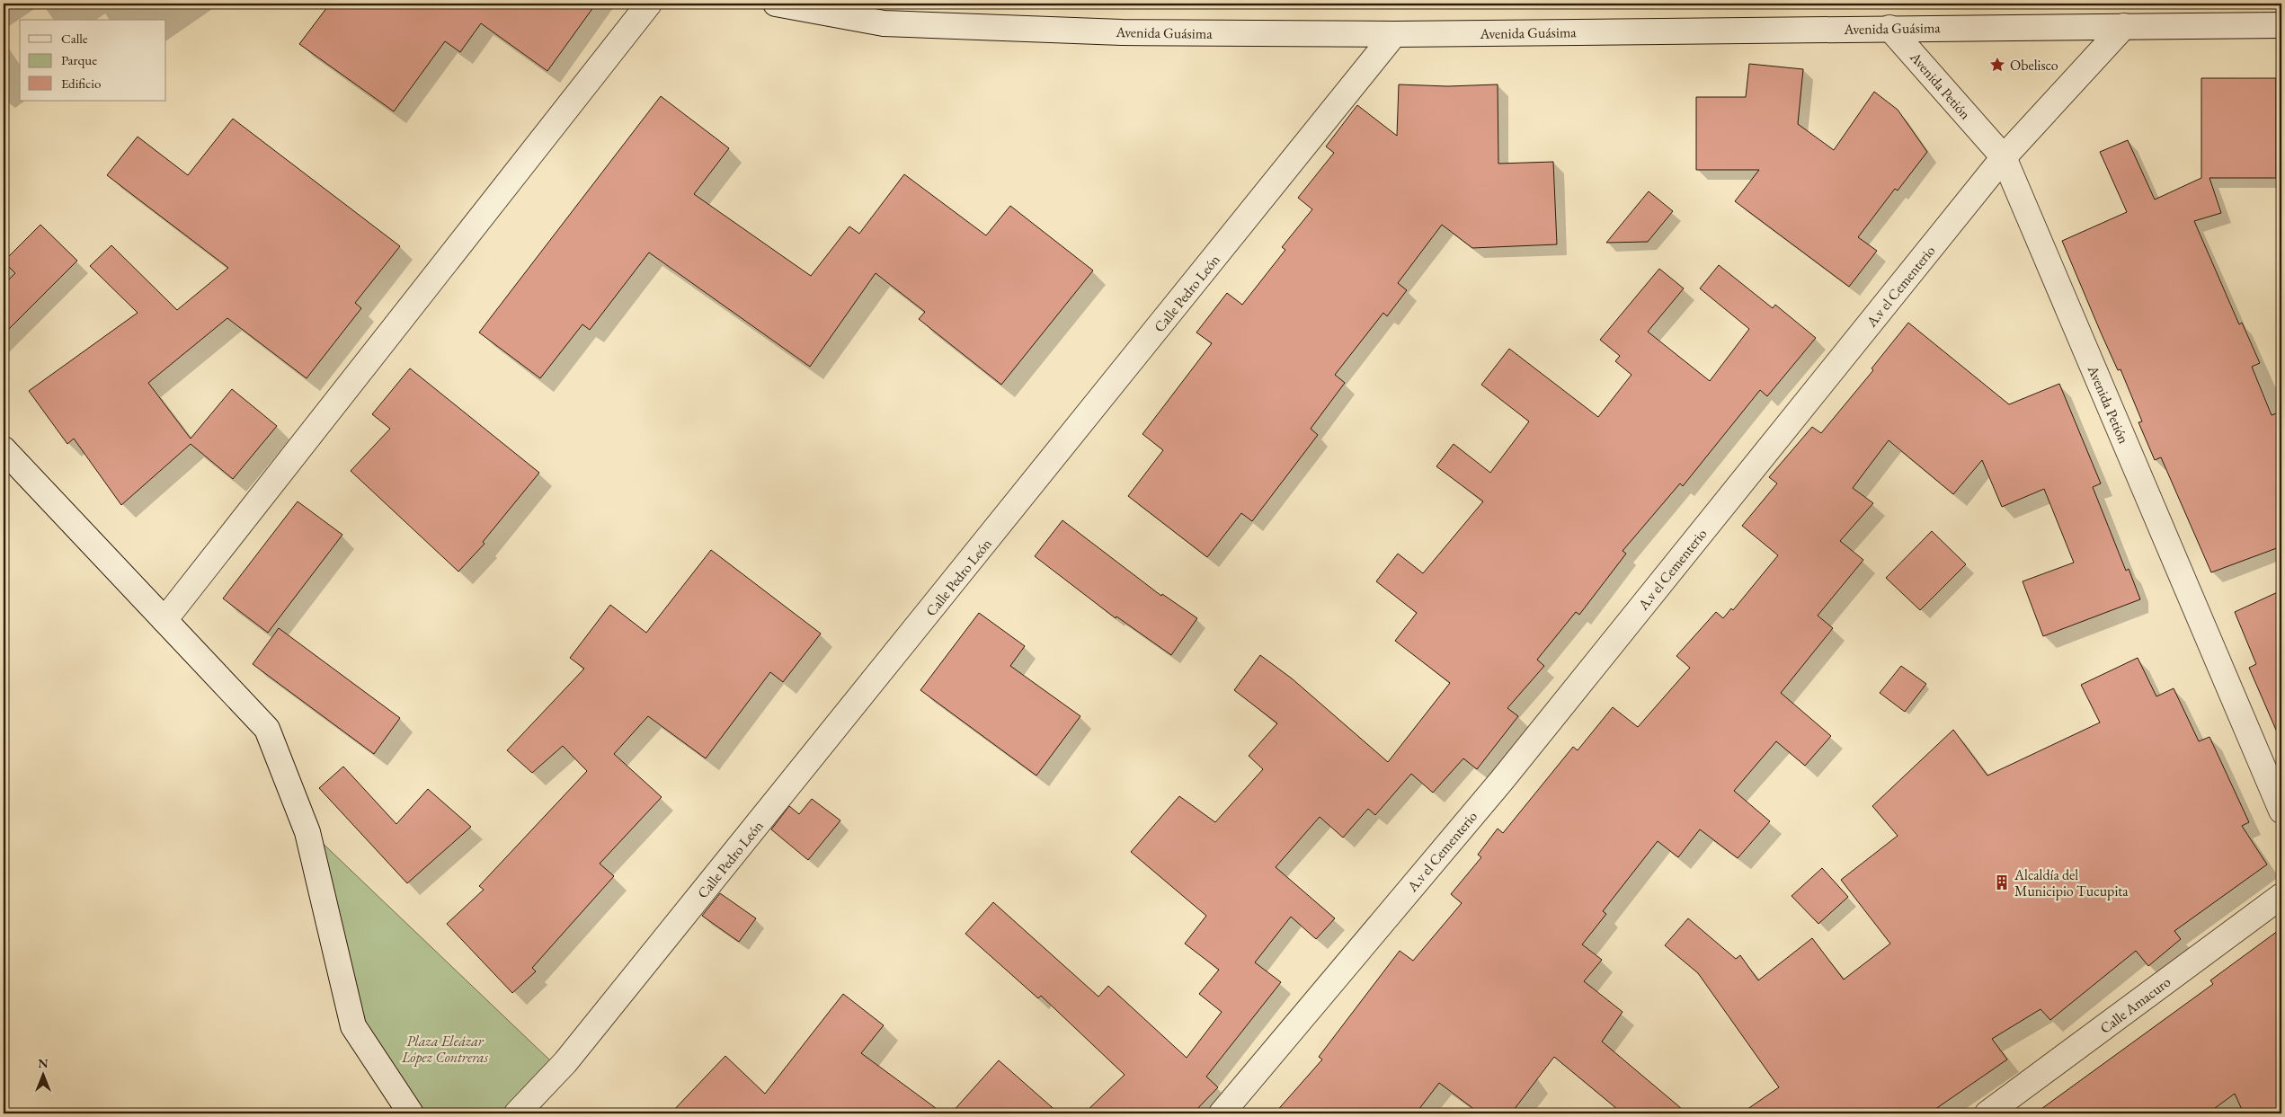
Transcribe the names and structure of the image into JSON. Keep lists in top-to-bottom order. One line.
{"streets":{"street":["Avenida Guásima","Avenida Petión","A.v el Cementerio","Calle Pedro León","Calle Amacuro"]},"crossings":[["Avenida Guásima","Avenida Petión"],["Avenida Guásima","A.v el Cementerio"],["Avenida Guásima","Calle Pedro León"],["Avenida Petión","A.v el Cementerio"]],"parks":["Plaza Eleázar López Contreras"],"places":{"place":["Obelisco"],"building":["Alcaldía del Municipio Tucupita"]},"legend":["Calle","Parque","Edificio"],"north":"top"}
